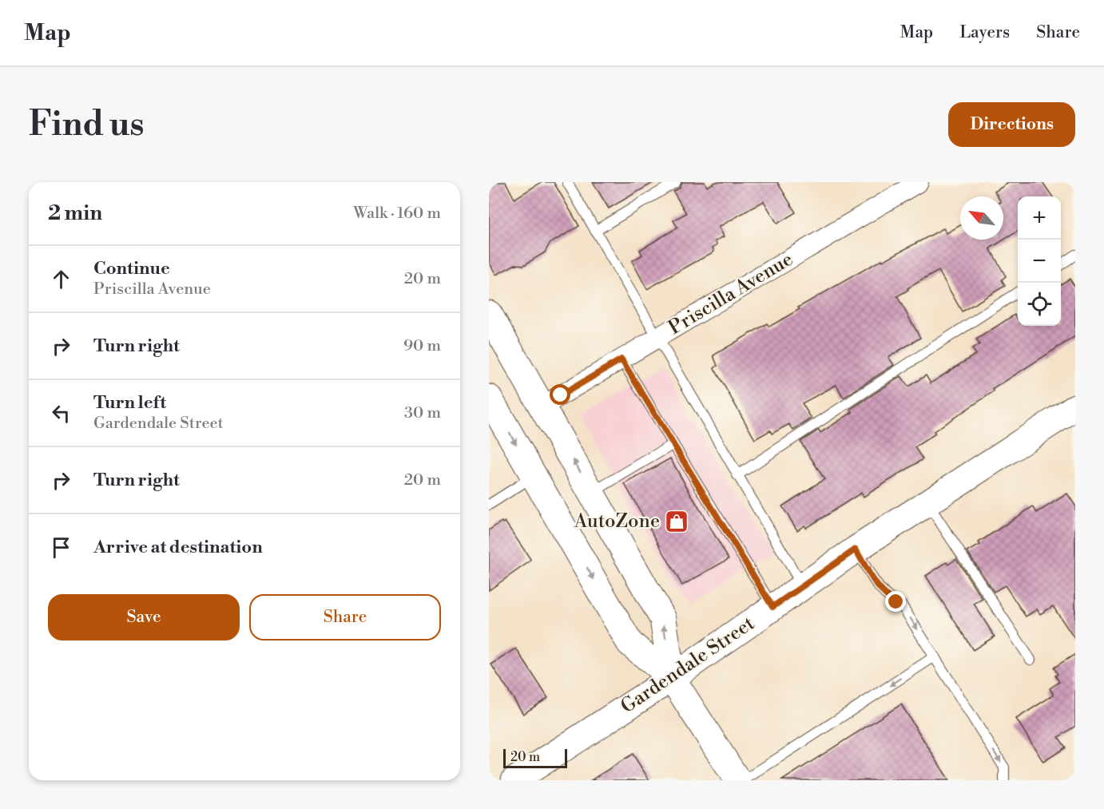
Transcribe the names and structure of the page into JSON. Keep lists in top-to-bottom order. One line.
{"streets":{"main road":["Gardendale Street"],"street":["Priscilla Avenue"]},"places":{"shop":["AutoZone"]},"scale_bar":"20 m","north":"top left","page":{"header":"Map","nav":["Map","Layers","Share"],"buttons":["Directions",["Save","Share"]],"title":"Find us","heading":["2 min","Walk · 160 m"],"map_buttons":["+","−"],"list":[["Continue","Priscilla Avenue","20 m"],["Turn right","90 m"],["Turn left","Gardendale Street","30 m"],["Turn right","20 m"],"Arrive at destination"],"scale":"20 m"}}
